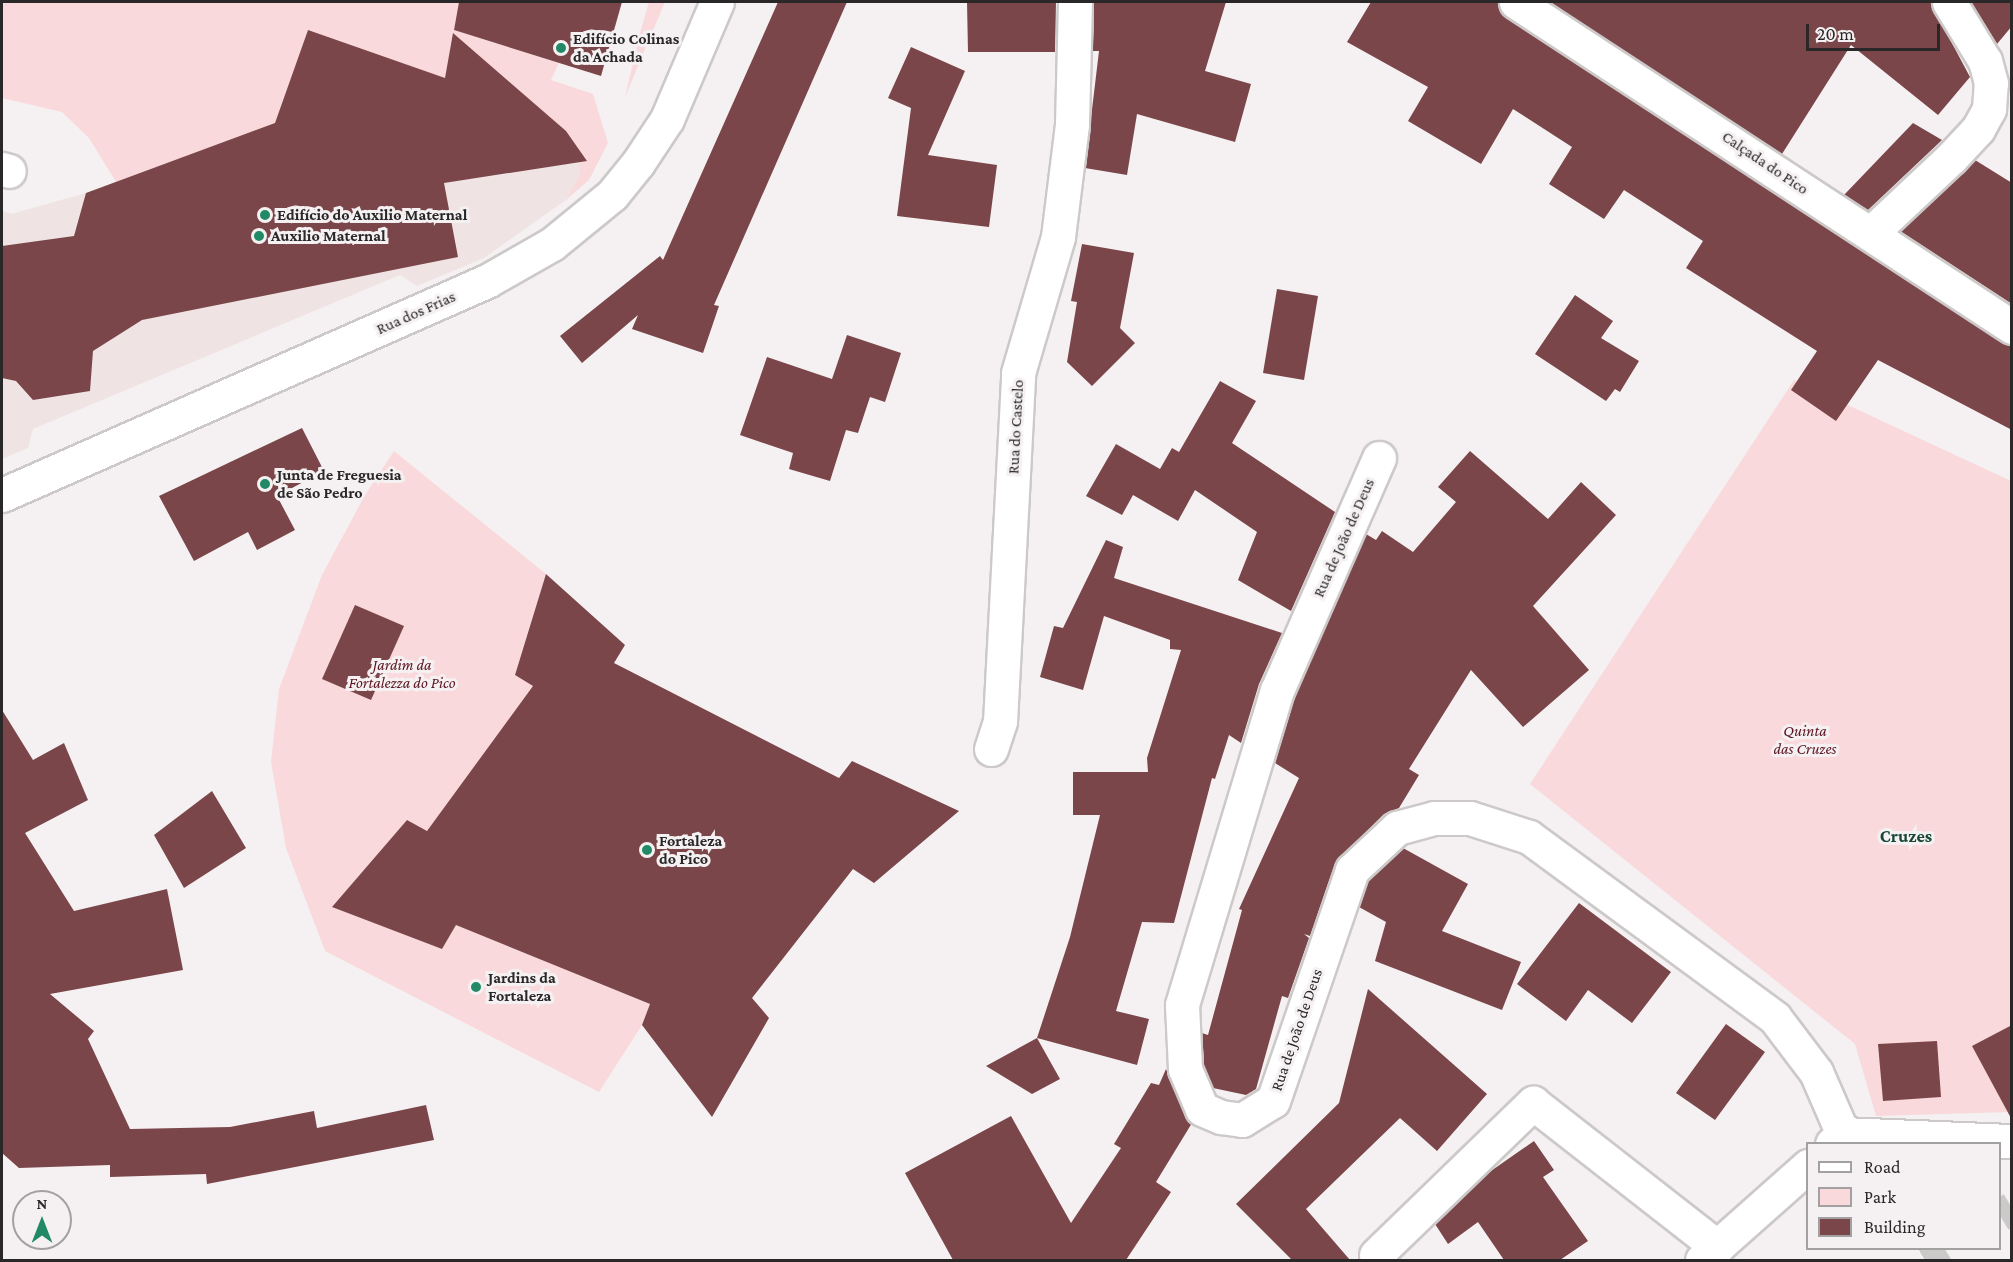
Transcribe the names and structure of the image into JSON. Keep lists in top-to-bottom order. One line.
{"streets":{"street":["Calçada do Pico","Rua dos Frias","Rua do Castelo","Rua de João de Deus"]},"districts":["Cruzes"],"parks":["Jardim da Fortalezza do Pico","Quinta das Cruzes"],"places":["Edifício Colinas da Achada","Edifício do Auxilio Maternal","Auxilio Maternal","Junta de Freguesia de São Pedro","Fortaleza do Pico","Jardins da Fortaleza"],"legend":["Road","Park","Building"],"scale_bar":"20 m","north":"top"}
